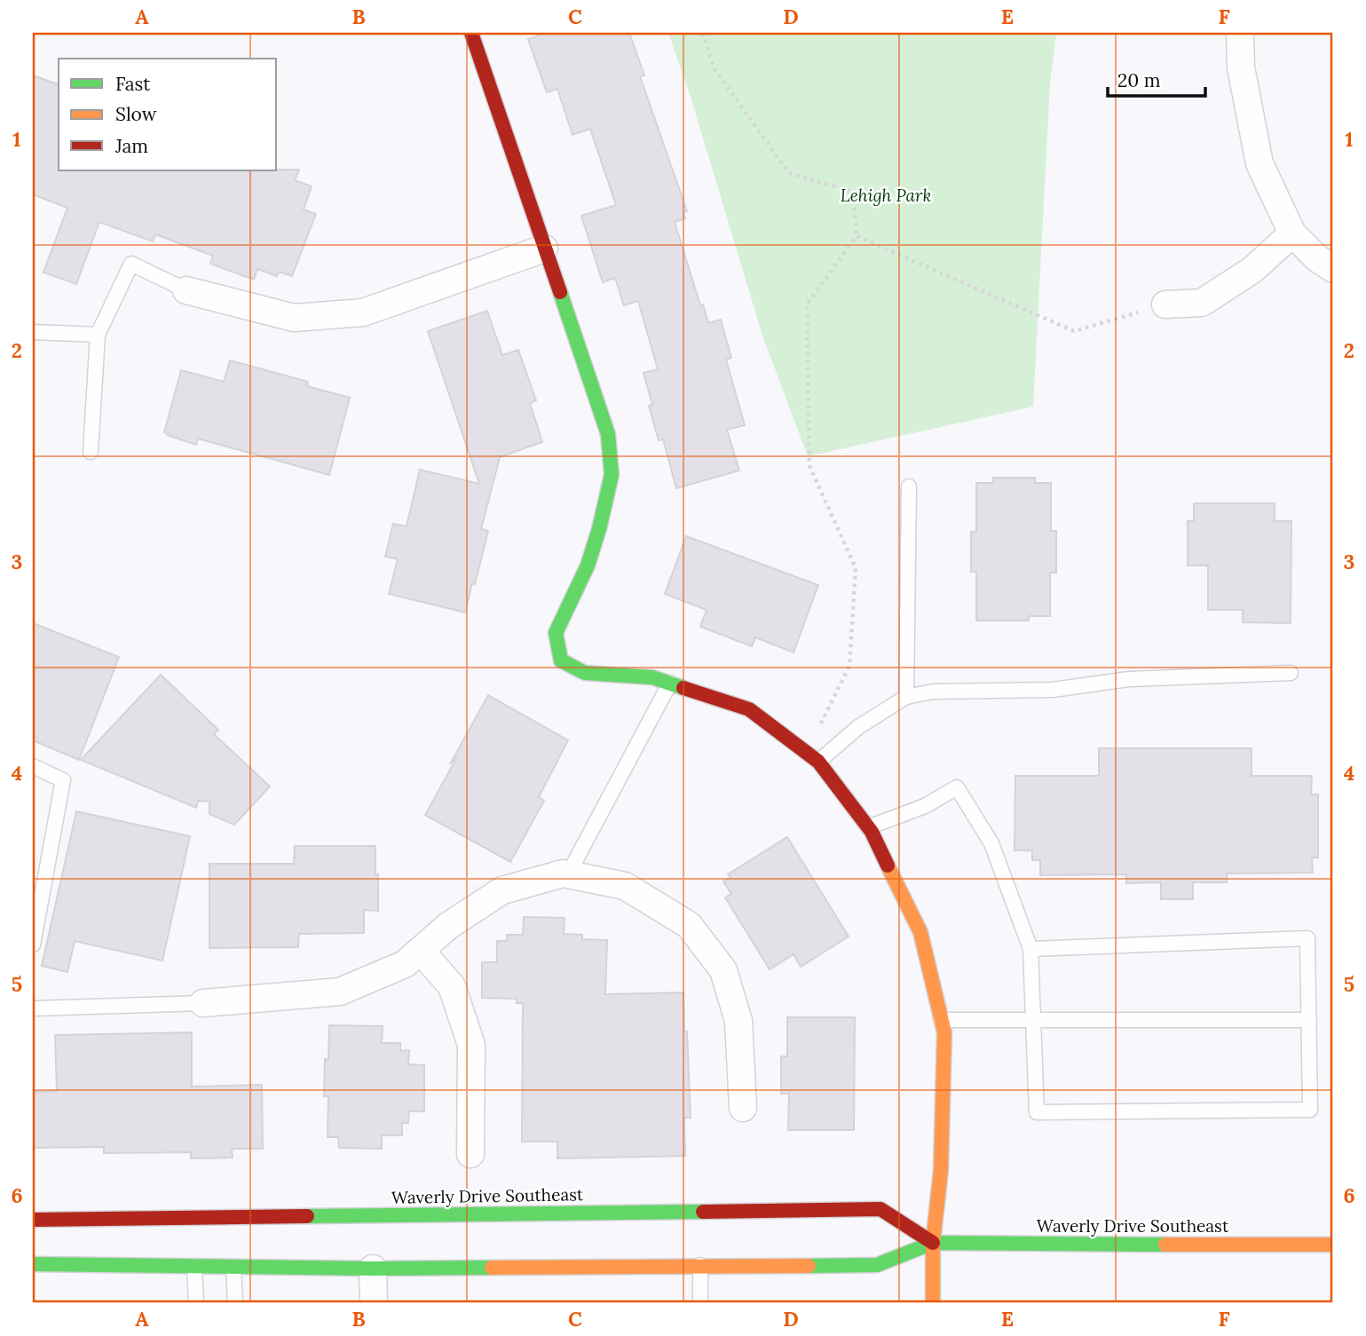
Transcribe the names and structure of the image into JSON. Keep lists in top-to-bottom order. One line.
{"streets":{"main road":["Waverly Drive Southeast"]},"parks":["Lehigh Park"],"legend":["Fast","Slow","Jam"],"scale_bar":"20 m","grid":{"columns":["A","B","C","D","E","F"],"rows":["1","2","3","4","5","6"]}}
